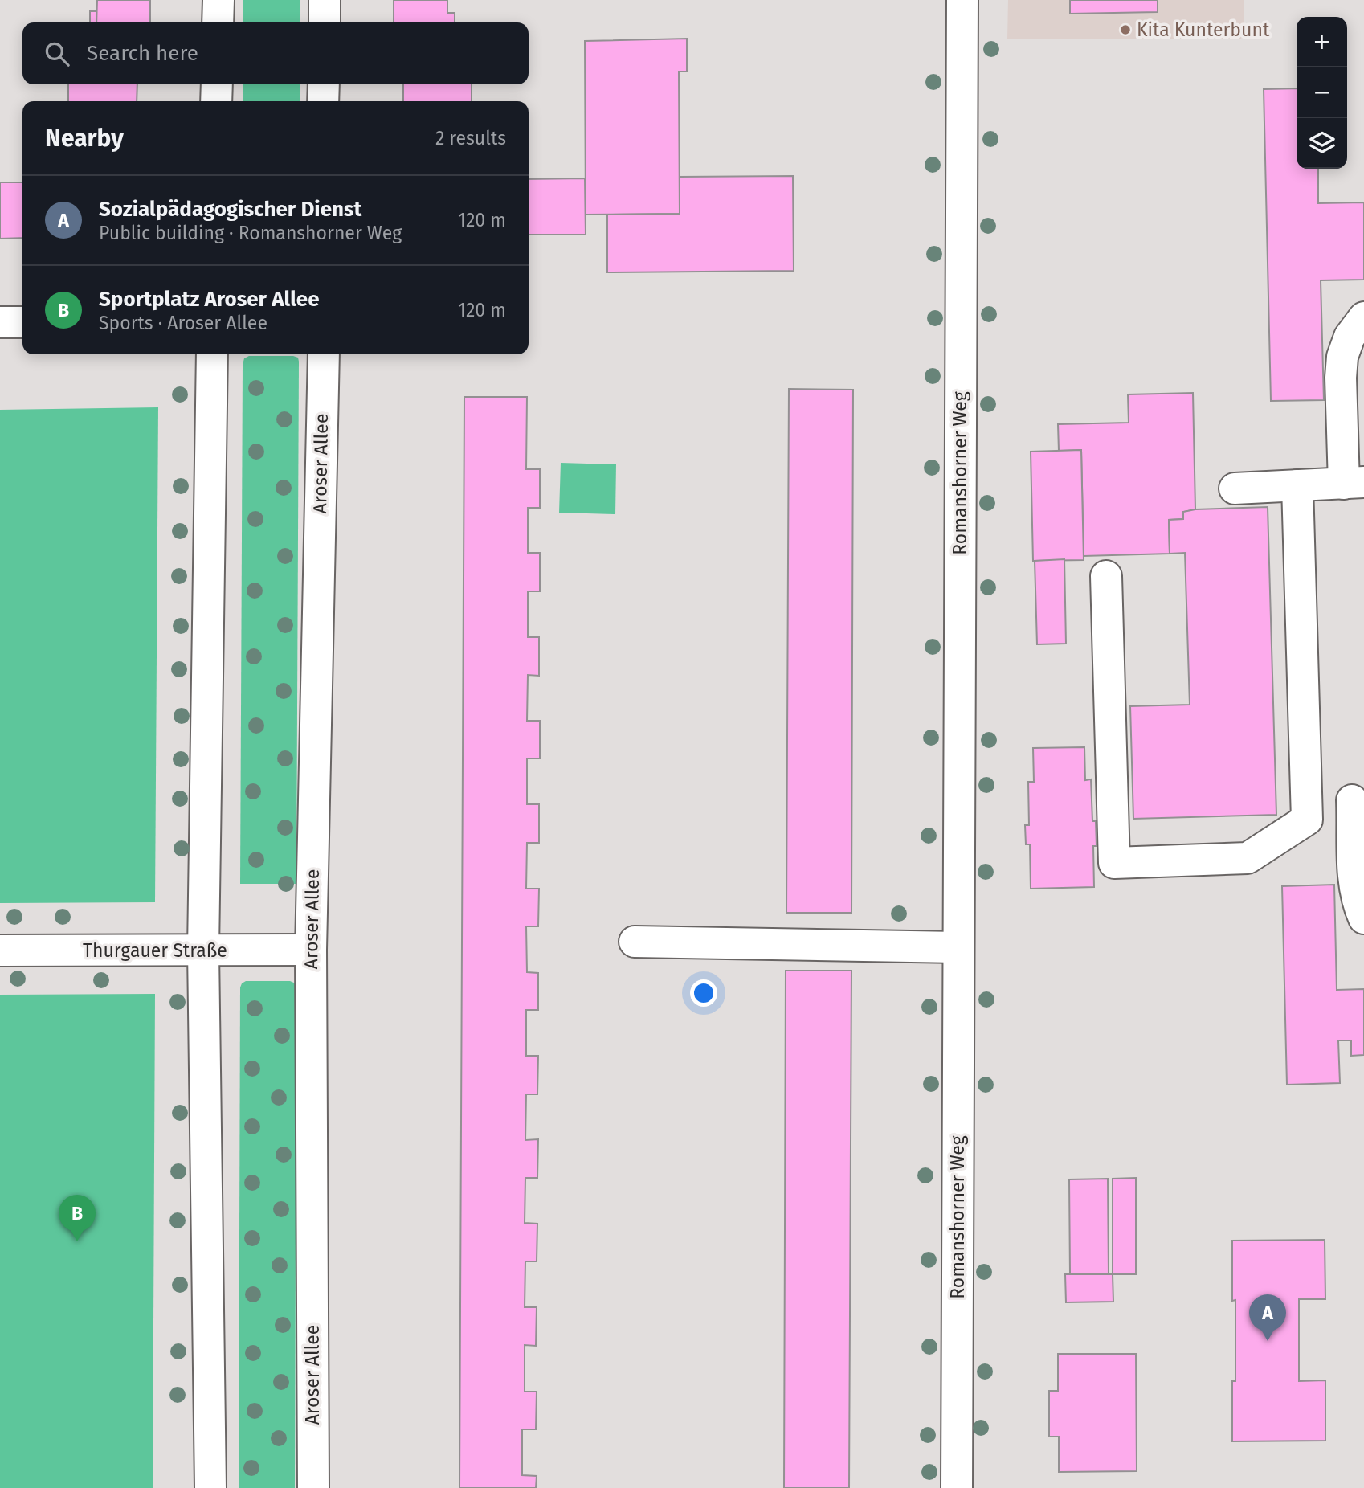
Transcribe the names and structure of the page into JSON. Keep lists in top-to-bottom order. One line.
{"streets":{"main road":["Aroser Allee","Romanshorner Weg","Thurgauer Straße"]},"crossings":[["Aroser Allee","Thurgauer Straße"]],"places":["Kita Kunterbunt"],"page":{"map_buttons":["+","−"],"search":"Search here","heading":["Nearby","2 results"],"list":[{"mark":"A","name":"Sozialpädagogischer Dienst","note":"Public building · Romanshorner Weg","value":"120 m"},{"mark":"B","name":"Sportplatz Aroser Allee","note":"Sports · Aroser Allee","value":"120 m"}],"pins":["B","A"]}}
